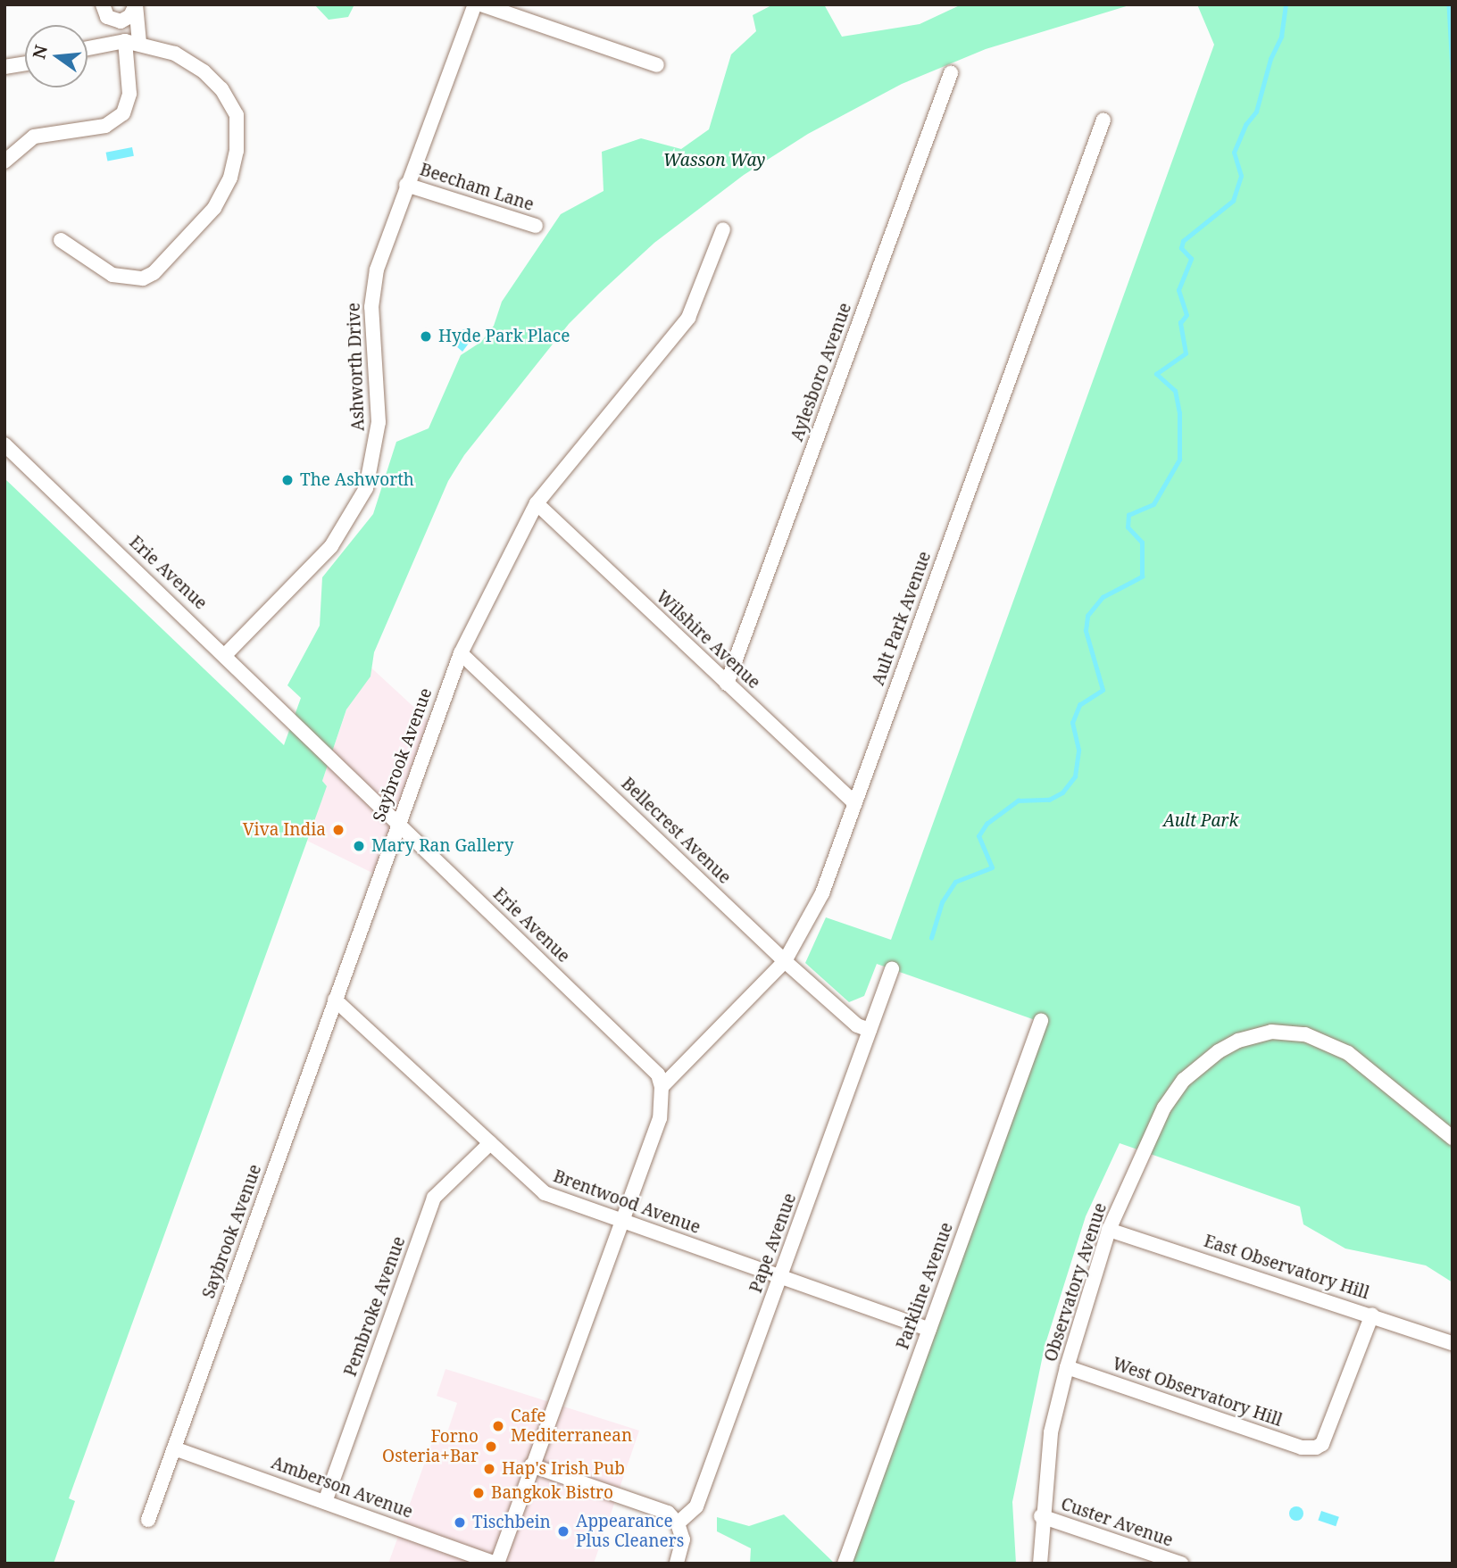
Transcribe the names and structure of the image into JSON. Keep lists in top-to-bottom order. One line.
{"streets":{"street":["Beecham Lane","Ashworth Drive","Aylesboro Avenue","Erie Avenue","Ault Park Avenue","Wilshire Avenue","Saybrook Avenue","Bellecrest Avenue","Brentwood Avenue","Pape Avenue","East Observatory Hill","Observatory Avenue","Parkline Avenue","Pembroke Avenue","West Observatory Hill","Amberson Avenue","Custer Avenue"]},"crossings":[["Beecham Lane","Ashworth Drive"],["Ashworth Drive","Erie Avenue"],["Aylesboro Avenue","Wilshire Avenue"],["Erie Avenue","Ault Park Avenue"],["Erie Avenue","Saybrook Avenue"],["Ault Park Avenue","Wilshire Avenue"],["Ault Park Avenue","Bellecrest Avenue"],["Wilshire Avenue","Saybrook Avenue"],["Saybrook Avenue","Bellecrest Avenue"],["Saybrook Avenue","Brentwood Avenue"],["Saybrook Avenue","Amberson Avenue"],["Bellecrest Avenue","Pape Avenue"],["Brentwood Avenue","Pape Avenue"],["Brentwood Avenue","Parkline Avenue"],["Brentwood Avenue","Pembroke Avenue"],["East Observatory Hill","Observatory Avenue"],["East Observatory Hill","West Observatory Hill"],["Observatory Avenue","West Observatory Hill"],["Observatory Avenue","Custer Avenue"],["Pembroke Avenue","Amberson Avenue"]],"parks":["Wasson Way","Ault Park"],"places":["Hyde Park Place","The Ashworth","Viva India","Mary Ran Gallery","Cafe Mediterranean","Forno Osteria+Bar","Hap's Irish Pub","Bangkok Bistro","Tischbein","Appearance Plus Cleaners"],"north":"left"}
